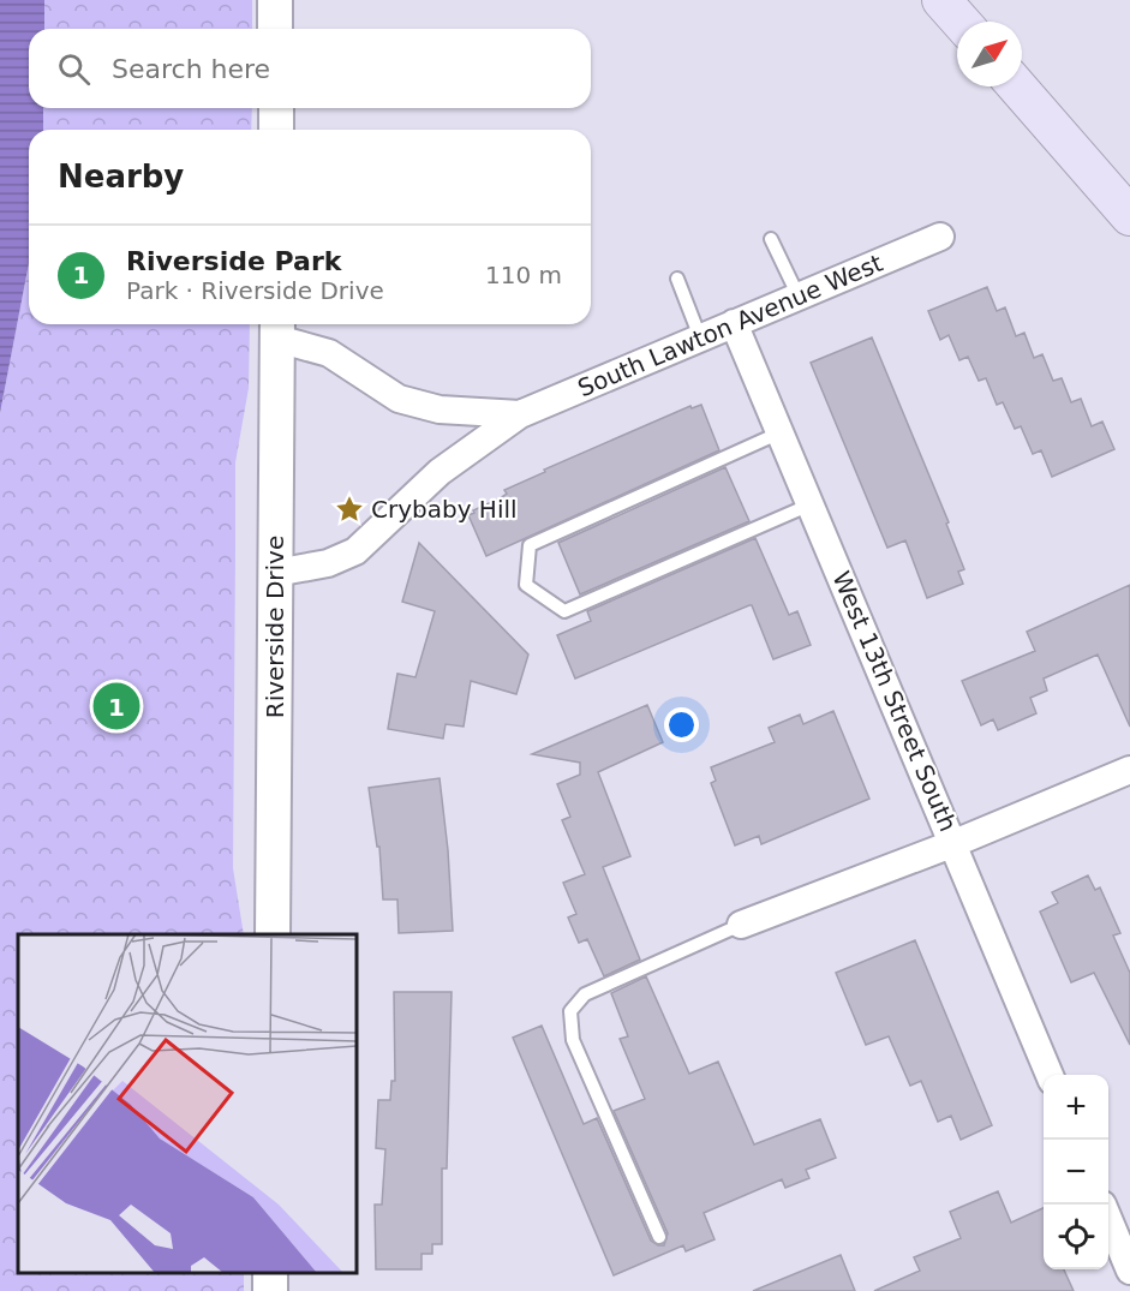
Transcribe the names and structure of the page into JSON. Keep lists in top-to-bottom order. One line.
{"streets":{"street":["South Lawton Avenue West","Riverside Drive","West 13th Street South"]},"crossings":[["South Lawton Avenue West","Riverside Drive"],["South Lawton Avenue West","West 13th Street South"]],"places":{"place":["Crybaby Hill"]},"north":"top right","page":{"search":"Search here","heading":"Nearby","list":[{"mark":"1","name":"Riverside Park","note":"Park · Riverside Drive","value":"110 m"}],"pins":"1","map_buttons":["+","−"]}}
